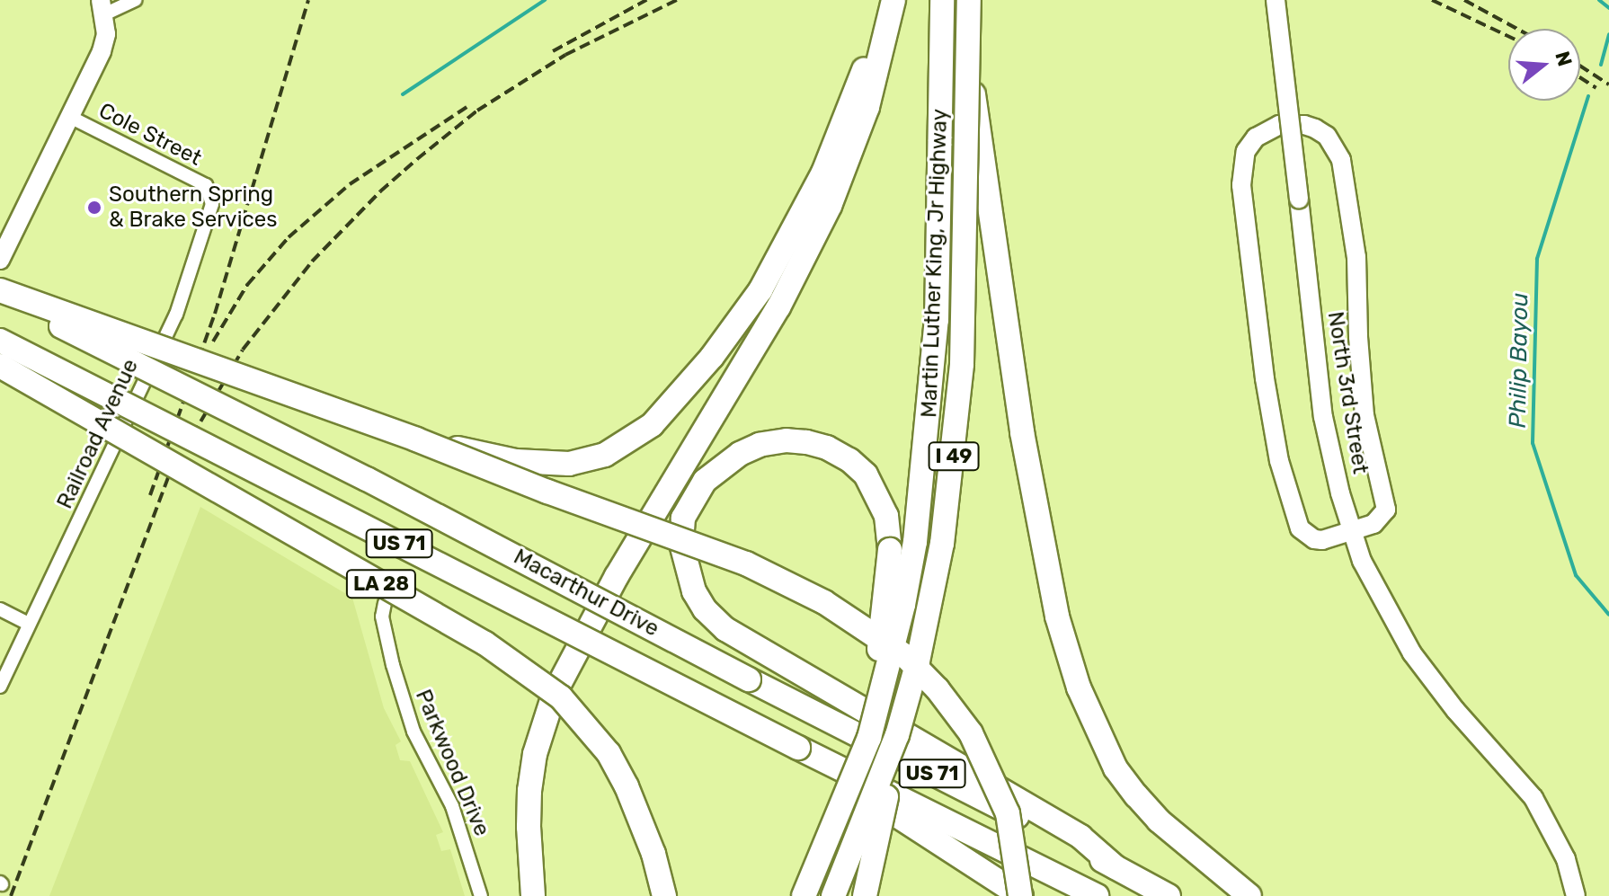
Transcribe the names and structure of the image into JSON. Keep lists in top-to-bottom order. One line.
{"streets":{"highway":["Martin Luther King, Jr Highway","I 49","US 71","LA 28","Macarthur Drive"],"street":["Cole Street","North 3rd Street","Railroad Avenue","Parkwood Drive"]},"crossings":[["Cole Street","Railroad Avenue"]],"water":["Philip Bayou"],"places":["Southern Spring & Brake Services"],"north":"right"}
